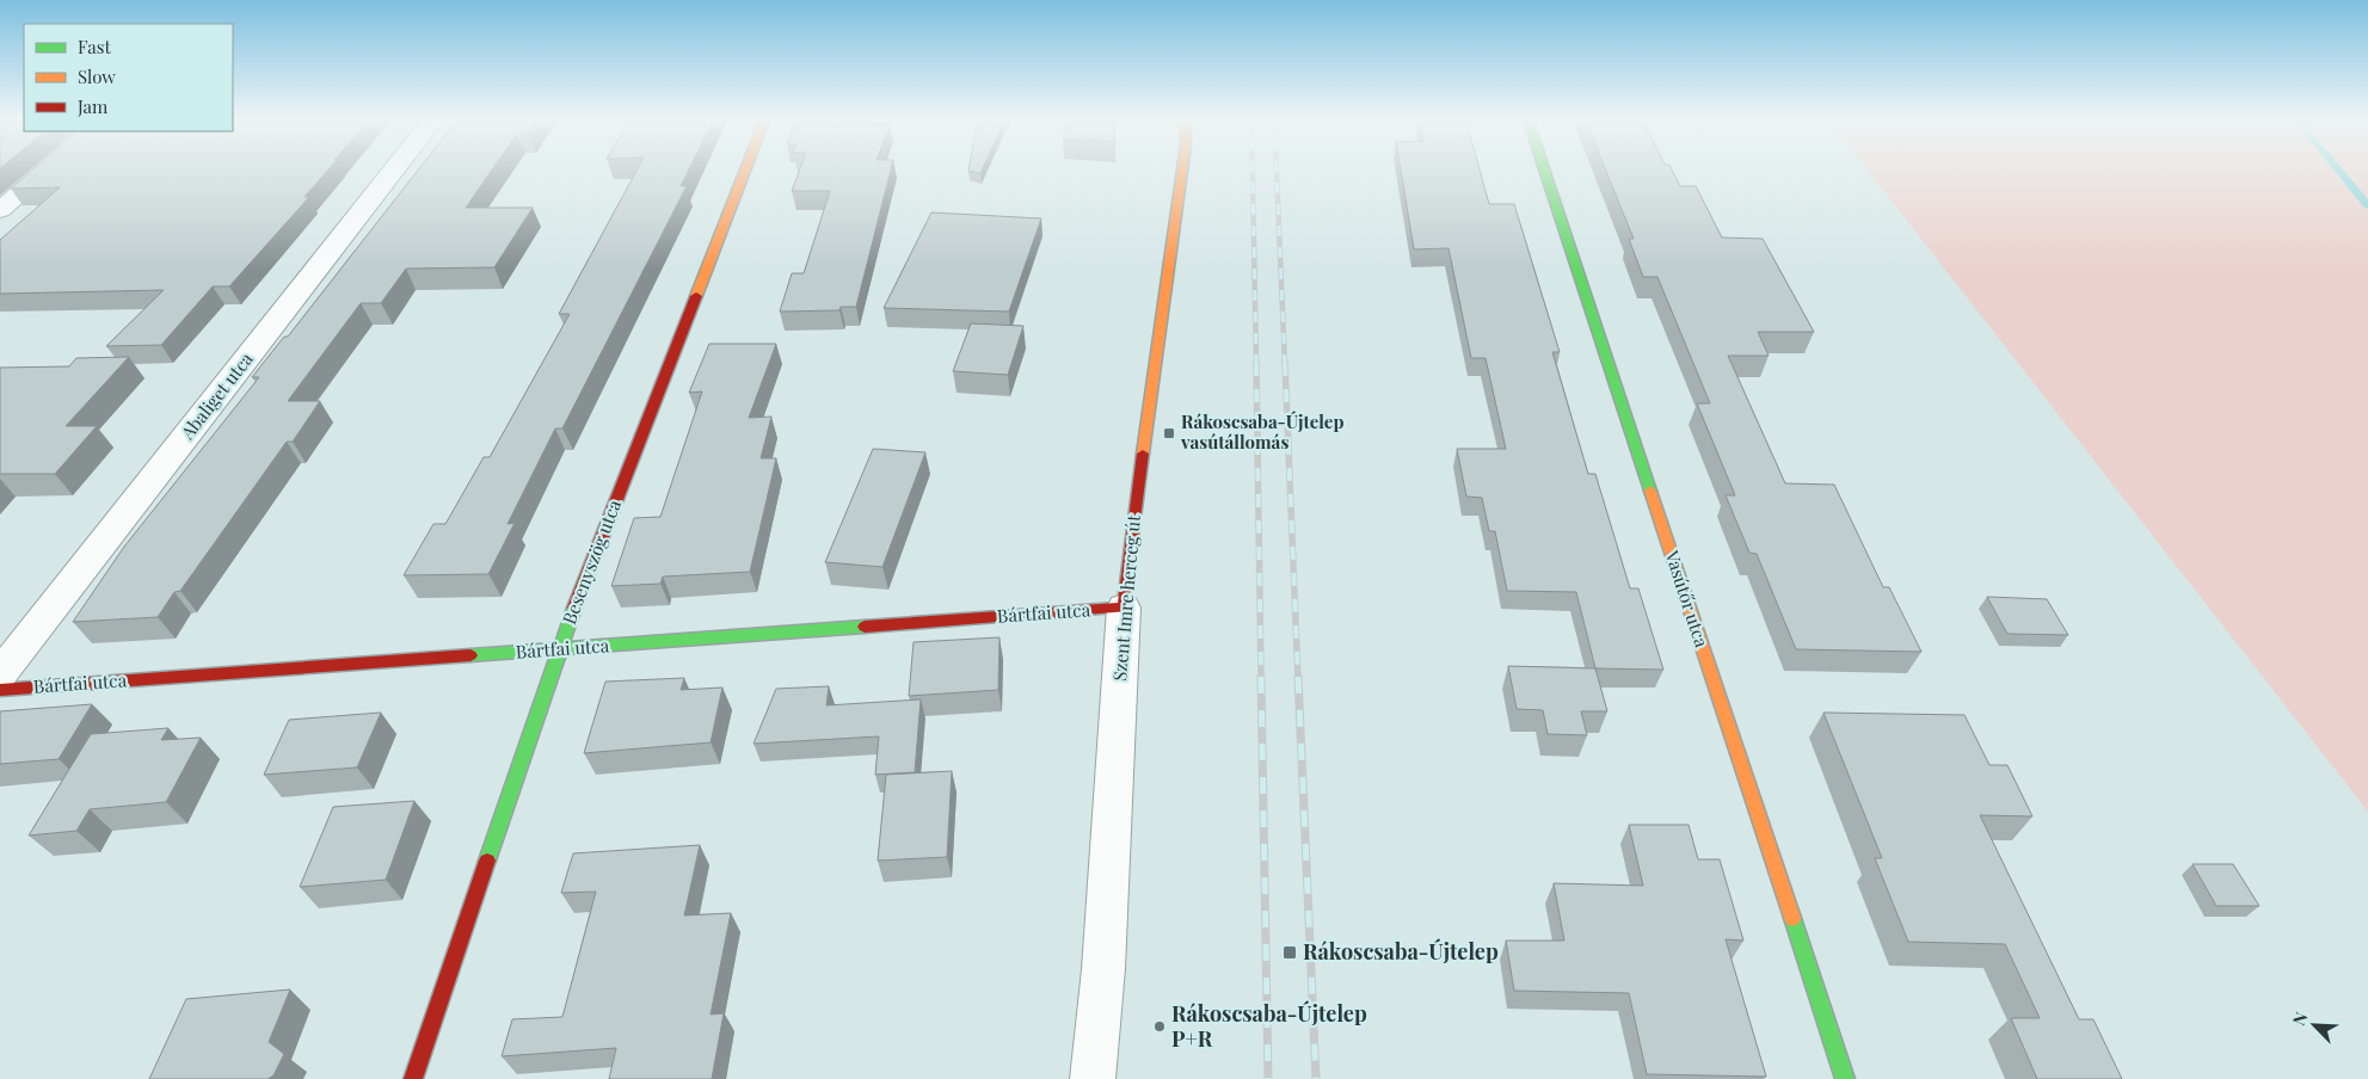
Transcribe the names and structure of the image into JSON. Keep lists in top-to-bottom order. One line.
{"streets":{"street":["Abaliget utca","Besenyszög utca","Szent Imre herceg út","Vasútőr utca","Bártfai utca"]},"crossings":[["Besenyszög utca","Bártfai utca"],["Szent Imre herceg út","Bártfai utca"]],"places":{"transit":["Rákoscsaba-Újtelep vasútállomás","Rákoscsaba-Újtelep"],"other":["Rákoscsaba-Újtelep P+R"]},"legend":["Fast","Slow","Jam"],"north":"top left"}
